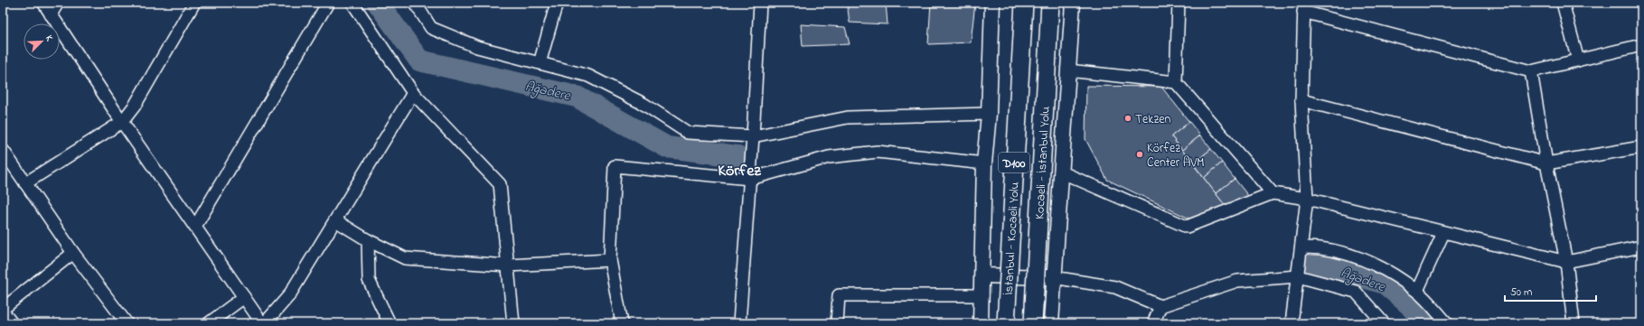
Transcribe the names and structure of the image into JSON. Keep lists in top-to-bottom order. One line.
{"streets":{"highway":["D100","Kocaeli - İstanbul Yolu","İstanbul - Kocaeli Yolu"]},"districts":["Körfez"],"water":["Ağadere"],"places":["Tekzen","Körfez Center AVM"],"scale_bar":"50 m","north":"top right"}
